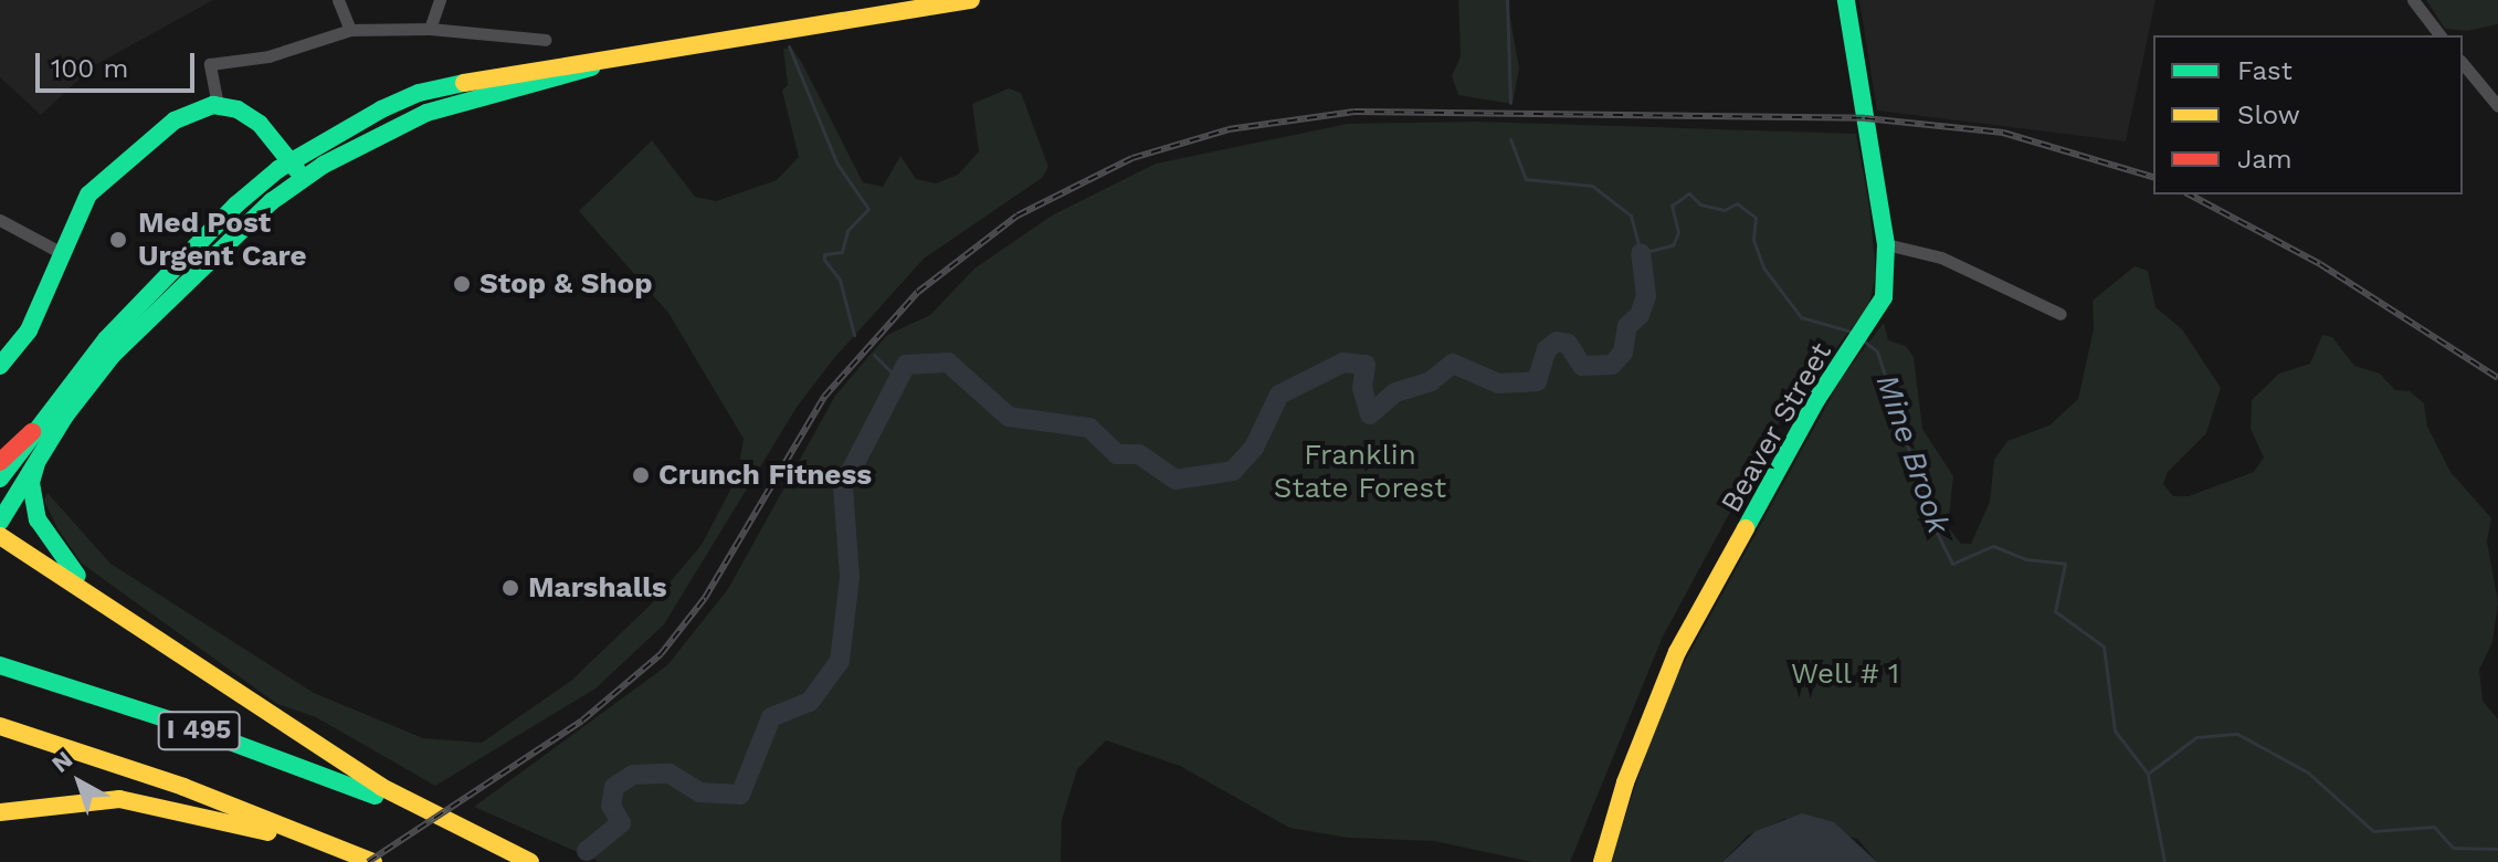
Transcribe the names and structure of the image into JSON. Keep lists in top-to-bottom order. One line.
{"streets":{"main road":["Beaver Street","I 495"]},"water":["Mine Brook"],"parks":["Franklin State Forest","Well # 1"],"places":["Med Post Urgent Care","Stop & Shop","Crunch Fitness","Marshalls"],"legend":["Fast","Slow","Jam"],"scale_bar":"100 m","north":"top left"}
